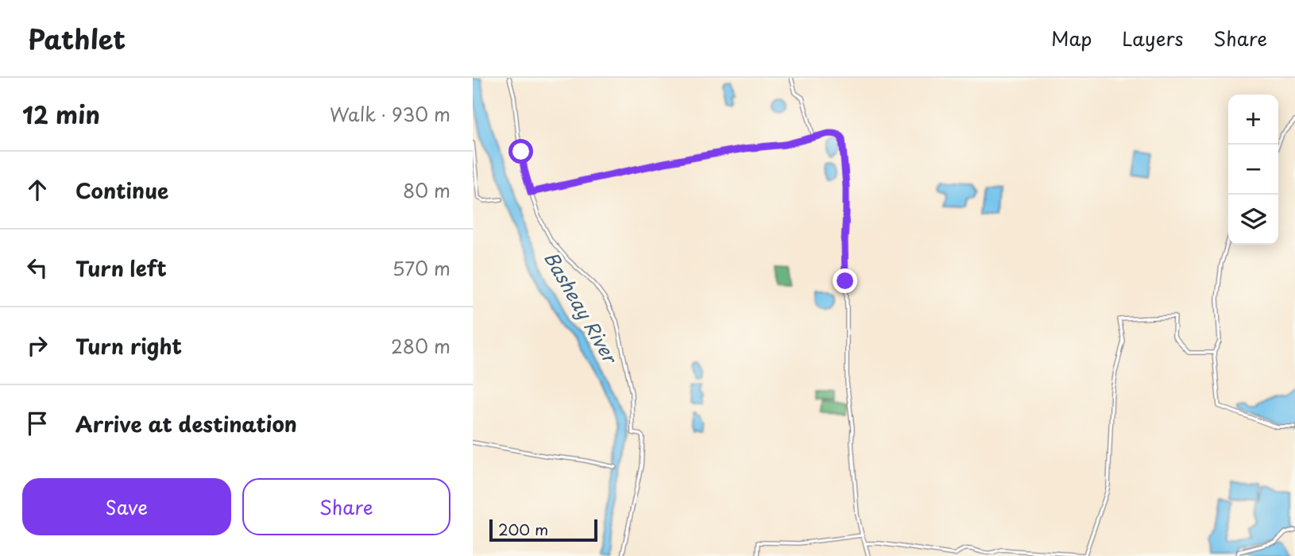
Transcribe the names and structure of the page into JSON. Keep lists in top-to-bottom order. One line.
{"water":["Basheay River"],"scale_bar":"200 m","page":{"header":"Pathlet","nav":["Map","Layers","Share"],"heading":["12 min","Walk · 930 m"],"map_buttons":["+","−"],"list":[["Continue","80 m"],["Turn left","570 m"],["Turn right","280 m"],"Arrive at destination"],"buttons":["Save","Share"],"scale":"200 m"}}
